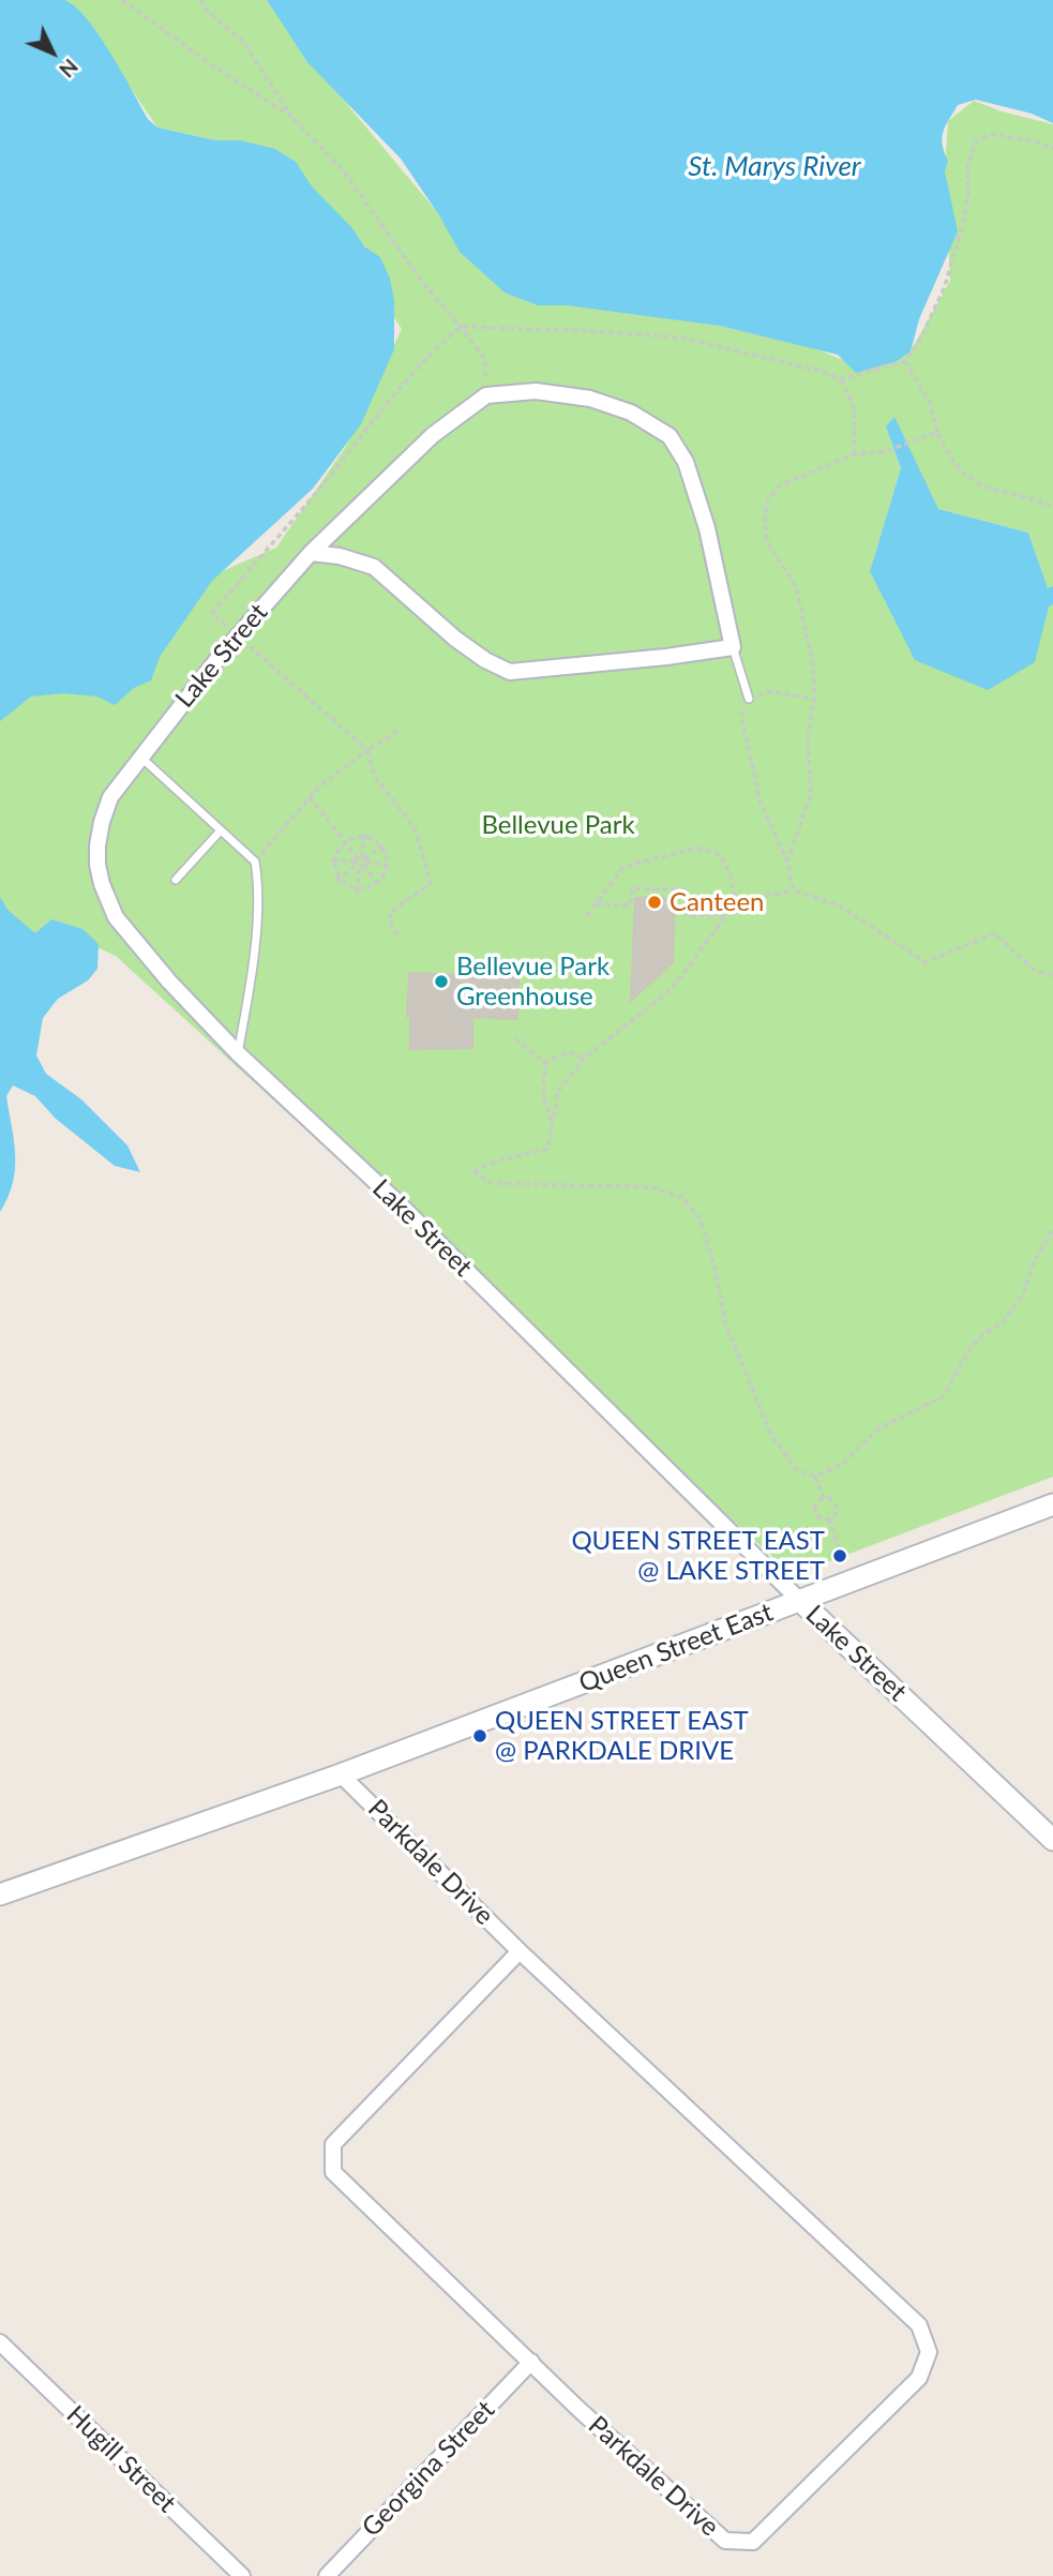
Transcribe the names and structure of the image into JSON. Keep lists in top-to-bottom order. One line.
{"streets":{"main road":["Lake Street","Queen Street East"],"street":["Parkdale Drive","Hugill Street","Georgina Street"]},"crossings":[["Lake Street","Queen Street East"],["Queen Street East","Parkdale Drive"],["Parkdale Drive","Georgina Street"]],"water":["St. Marys River"],"parks":["Bellevue Park"],"places":["Canteen","Bellevue Park Greenhouse","QUEEN STREET EAST @ LAKE STREET","QUEEN STREET EAST @ PARKDALE DRIVE"],"north":"bottom right"}
